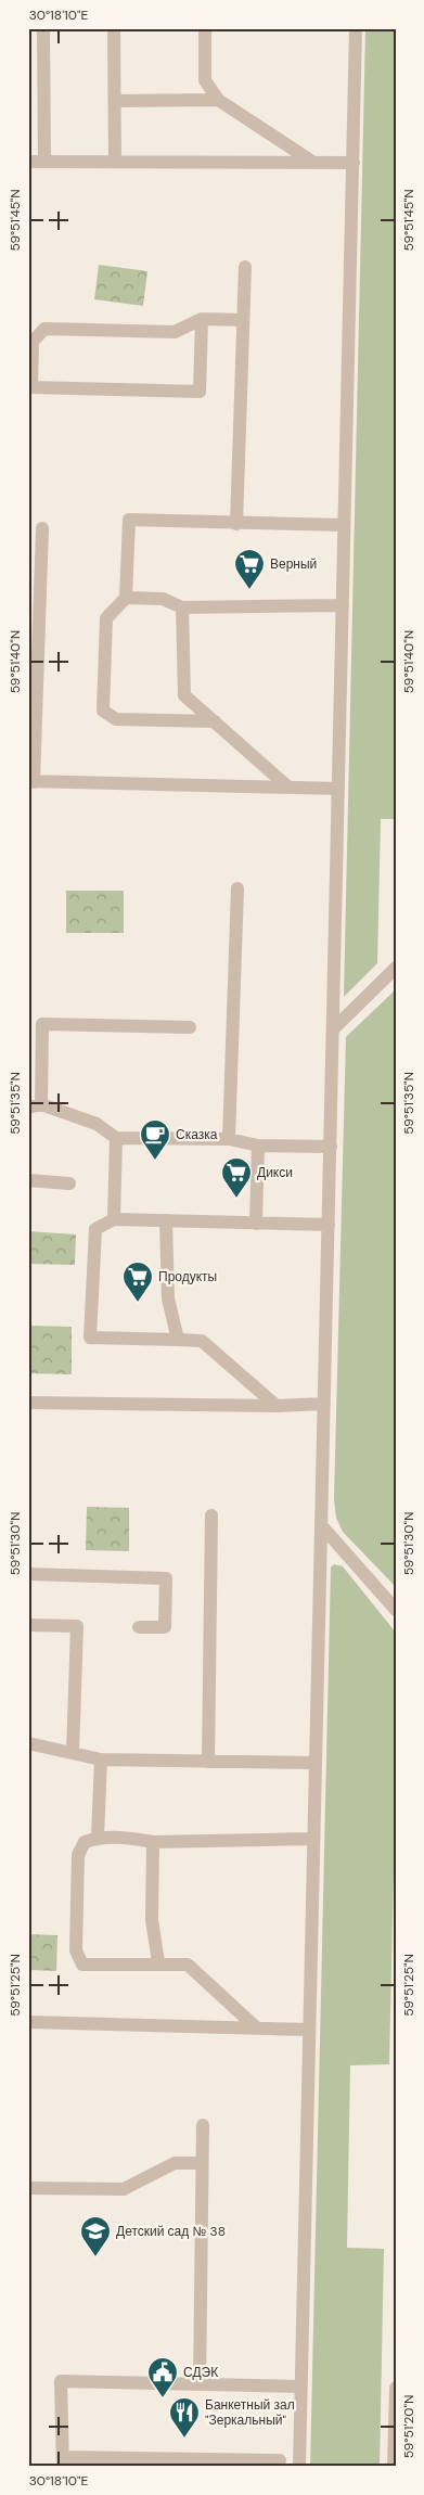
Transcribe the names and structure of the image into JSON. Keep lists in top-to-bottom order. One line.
{"places":{"supermarket":["Верный","Дикси","Продукты"],"cafe":["Сказка"],"school or university":["Детский сад № 38"],"public building":["СДЭК"],"restaurant":["Банкетный зал \"Зеркальный\""]},"coordinates":["30°18'10\"E","59°51'45\"N","59°51'40\"N","59°51'35\"N","59°51'30\"N","59°51'25\"N","59°51'20\"N"]}
